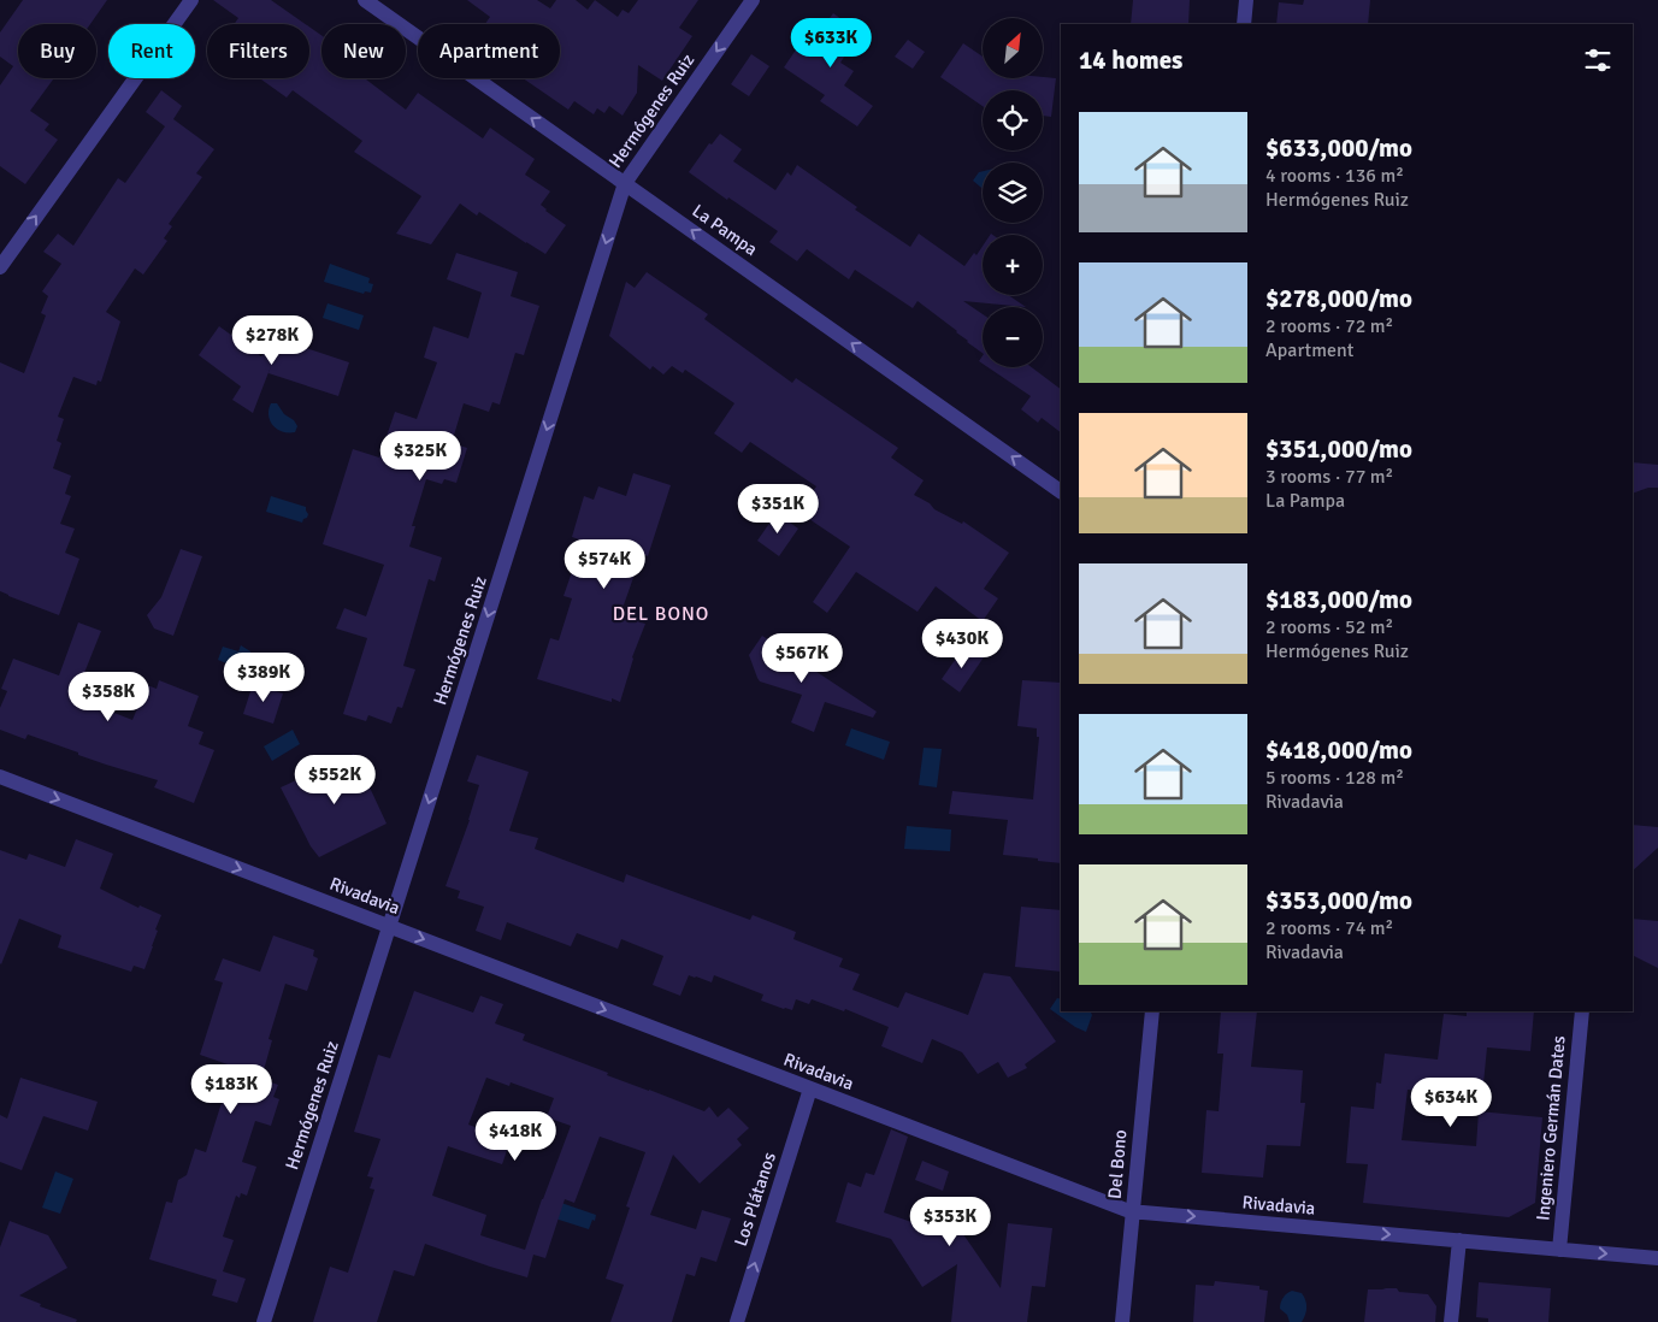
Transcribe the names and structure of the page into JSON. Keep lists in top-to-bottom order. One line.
{"streets":{"street":["Hermógenes Ruiz","La Pampa","Rivadavia","Ingeniero Germán Dates","Del Bono","Los Plátanos"]},"crossings":[["Hermógenes Ruiz","La Pampa"],["Hermógenes Ruiz","Rivadavia"],["Rivadavia","Ingeniero Germán Dates"],["Rivadavia","Del Bono"],["Rivadavia","Los Plátanos"]],"one_way":["Hermógenes Ruiz","La Pampa","Rivadavia","Los Plátanos"],"districts":["DEL BONO"],"north":"top right","page":{"map_buttons":["+","−"],"price":["$633K","$278K","$325K","$351K","$574K","$430K","$567K","$389K","$358K","$552K","$183K","$634K","$418K","$353K"],"chip":["Buy","Rent","Filters","New","Apartment"],"heading":"14 homes","list":[{"name":"$633,000/mo","note":"4 rooms · 136 m² · Hermógenes Ruiz"},{"name":"$278,000/mo","note":"2 rooms · 72 m² · Apartment"},{"name":"$351,000/mo","note":"3 rooms · 77 m² · La Pampa"},{"name":"$183,000/mo","note":"2 rooms · 52 m² · Hermógenes Ruiz"},{"name":"$418,000/mo","note":"5 rooms · 128 m² · Rivadavia"},{"name":"$353,000/mo","note":"2 rooms · 74 m² · Rivadavia"}]}}
